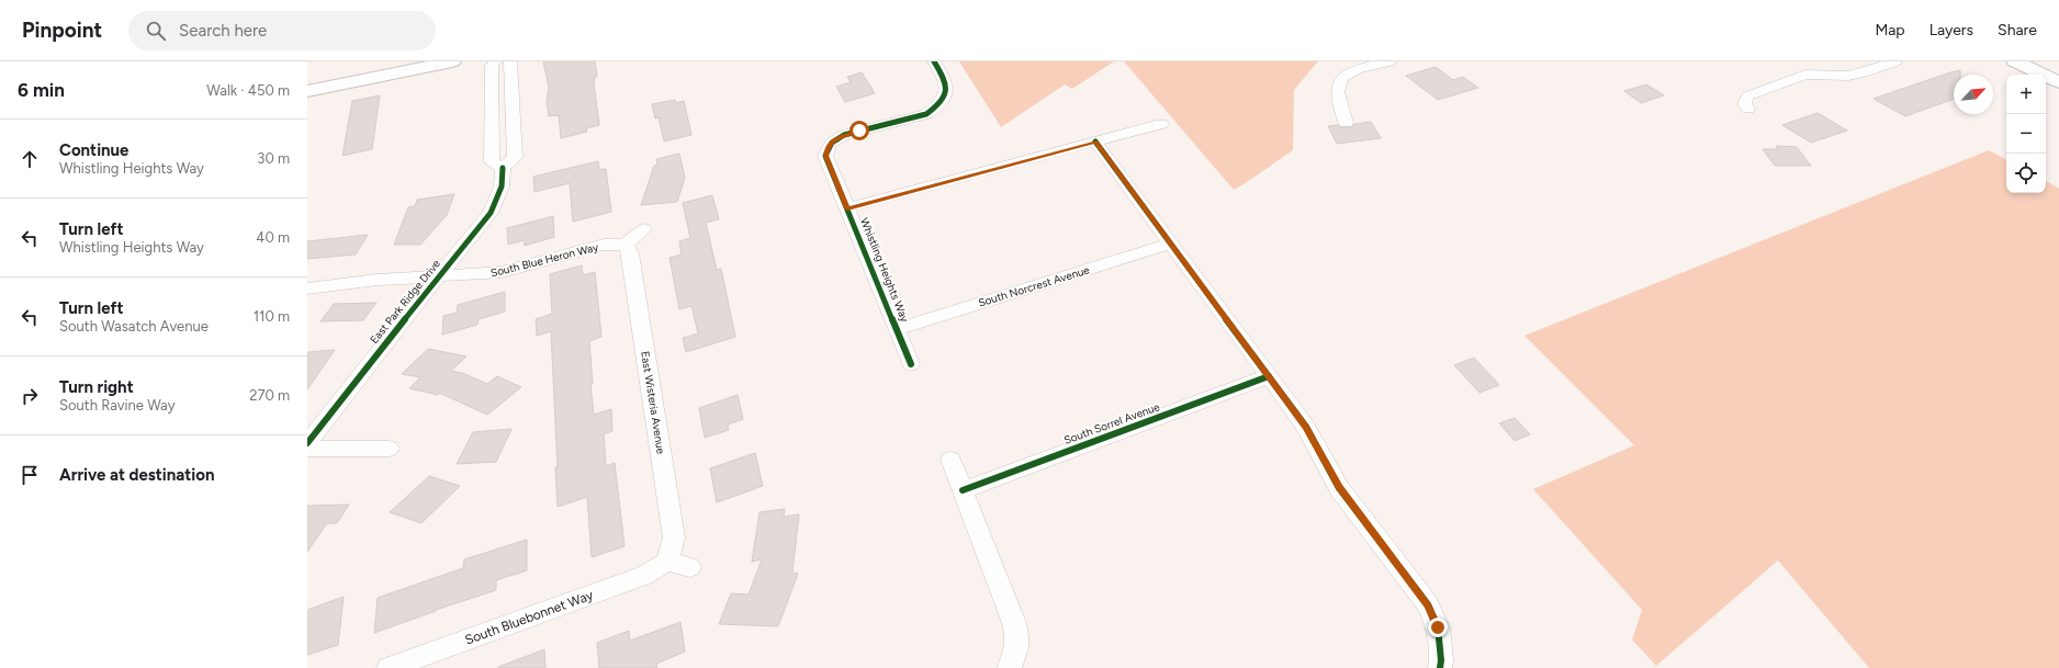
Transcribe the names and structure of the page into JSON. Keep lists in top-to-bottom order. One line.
{"streets":{"street":["South Blue Heron Way","Whistling Heights Way","South Norcrest Avenue","East Park Ridge Drive","East Wisteria Avenue","South Sorrel Avenue","South Bluebonnet Way"]},"crossings":[["South Blue Heron Way","East Park Ridge Drive"],["South Blue Heron Way","East Wisteria Avenue"],["Whistling Heights Way","South Norcrest Avenue"],["East Wisteria Avenue","South Bluebonnet Way"]],"north":"top right","page":{"header":"Pinpoint","search":"Search here","nav":["Map","Layers","Share"],"heading":["6 min","Walk · 450 m"],"map_buttons":["+","−"],"list":[["Continue","Whistling Heights Way","30 m"],["Turn left","Whistling Heights Way","40 m"],["Turn left","South Wasatch Avenue","110 m"],["Turn right","South Ravine Way","270 m"],"Arrive at destination"]}}
